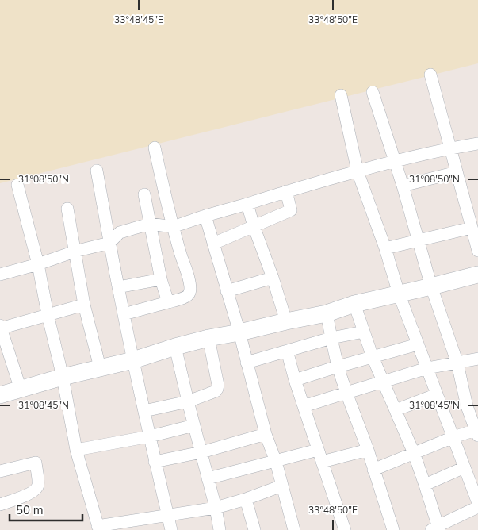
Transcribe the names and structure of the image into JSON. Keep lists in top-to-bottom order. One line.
{"scale_bar":"50 m","coordinates":["33°48'45\"E","33°48'50\"E","31°08'50\"N","31°08'45\"N"]}
